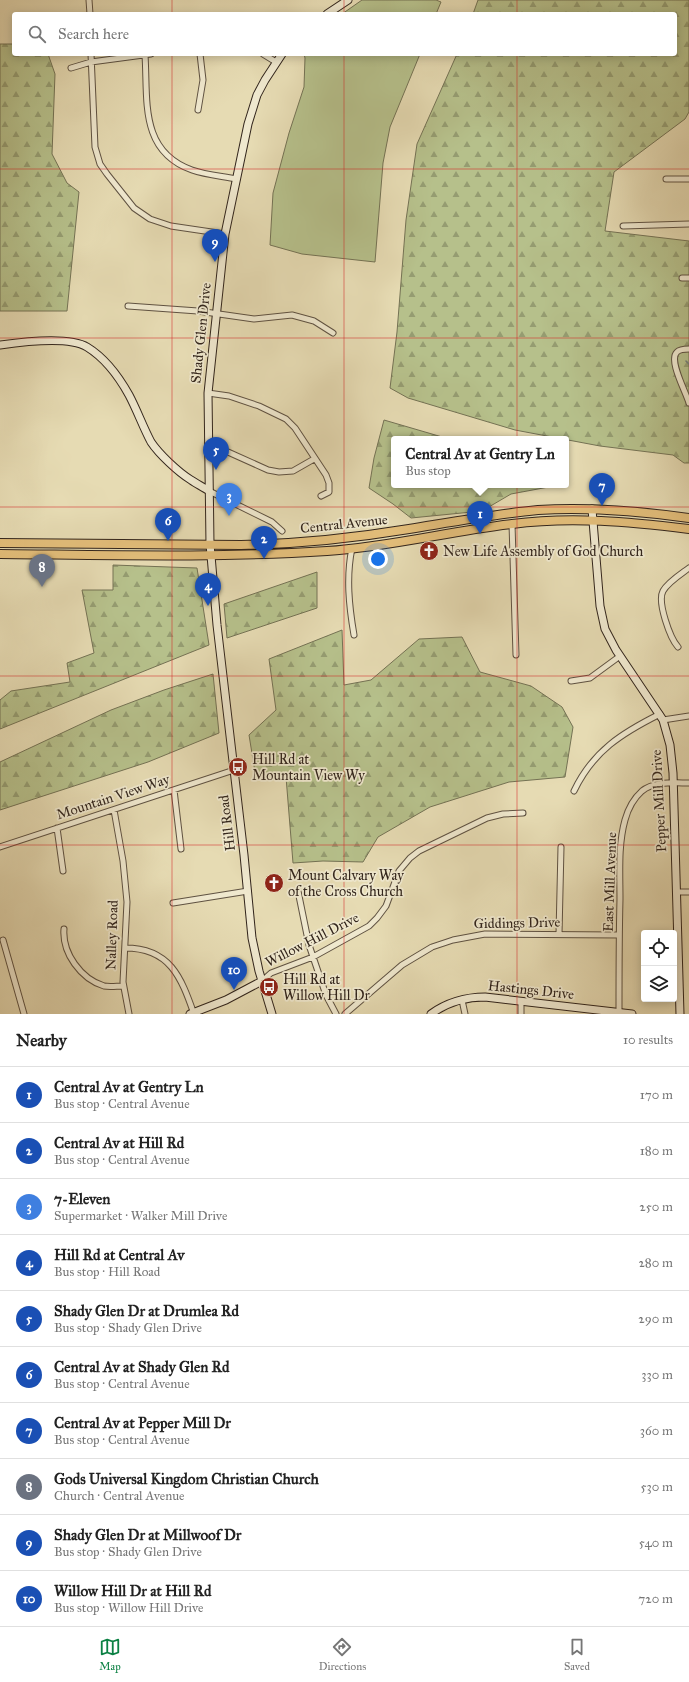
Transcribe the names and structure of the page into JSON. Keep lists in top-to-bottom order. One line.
{"streets":{"main road":["Central Avenue"],"street":["Shady Glen Drive","Mountain View Way","Pepper Mill Drive","Hill Road","East Mill Avenue","Giddings Drive","Nalley Road","Willow Hill Drive","Hastings Drive"]},"crossings":[["Shady Glen Drive","Central Avenue"],["Shady Glen Drive","Hill Road"],["Central Avenue","Pepper Mill Drive"],["Central Avenue","Hill Road"],["Mountain View Way","Hill Road"],["Mountain View Way","Nalley Road"],["Pepper Mill Drive","East Mill Avenue"],["Hill Road","Willow Hill Drive"],["East Mill Avenue","Giddings Drive"],["East Mill Avenue","Hastings Drive"]],"places":{"church":["New Life Assembly of God Church","Mount Calvary Way of the Cross Church"],"bus stop":["Hill Rd at Mountain View Wy","Hill Rd at Willow Hill Dr"]},"page":{"search":"Search here","pins":["9","5","7","3","1","6","2","8","4","10"],"popup":["Central Av at Gentry Ln","Bus stop"],"heading":["Nearby","10 results"],"list":[{"mark":"1","name":"Central Av at Gentry Ln","note":"Bus stop · Central Avenue","value":"170 m"},{"mark":"2","name":"Central Av at Hill Rd","note":"Bus stop · Central Avenue","value":"180 m"},{"mark":"3","name":"7-Eleven","note":"Supermarket · Walker Mill Drive","value":"250 m"},{"mark":"4","name":"Hill Rd at Central Av","note":"Bus stop · Hill Road","value":"280 m"},{"mark":"5","name":"Shady Glen Dr at Drumlea Rd","note":"Bus stop · Shady Glen Drive","value":"290 m"},{"mark":"6","name":"Central Av at Shady Glen Rd","note":"Bus stop · Central Avenue","value":"330 m"},{"mark":"7","name":"Central Av at Pepper Mill Dr","note":"Bus stop · Central Avenue","value":"360 m"},{"mark":"8","name":"Gods Universal Kingdom Christian Church","note":"Church · Central Avenue","value":"530 m"},{"mark":"9","name":"Shady Glen Dr at Millwoof Dr","note":"Bus stop · Shady Glen Drive","value":"540 m"},{"mark":"10","name":"Willow Hill Dr at Hill Rd","note":"Bus stop · Willow Hill Drive","value":"720 m"}],"nav":["Map","Directions","Saved"]}}
